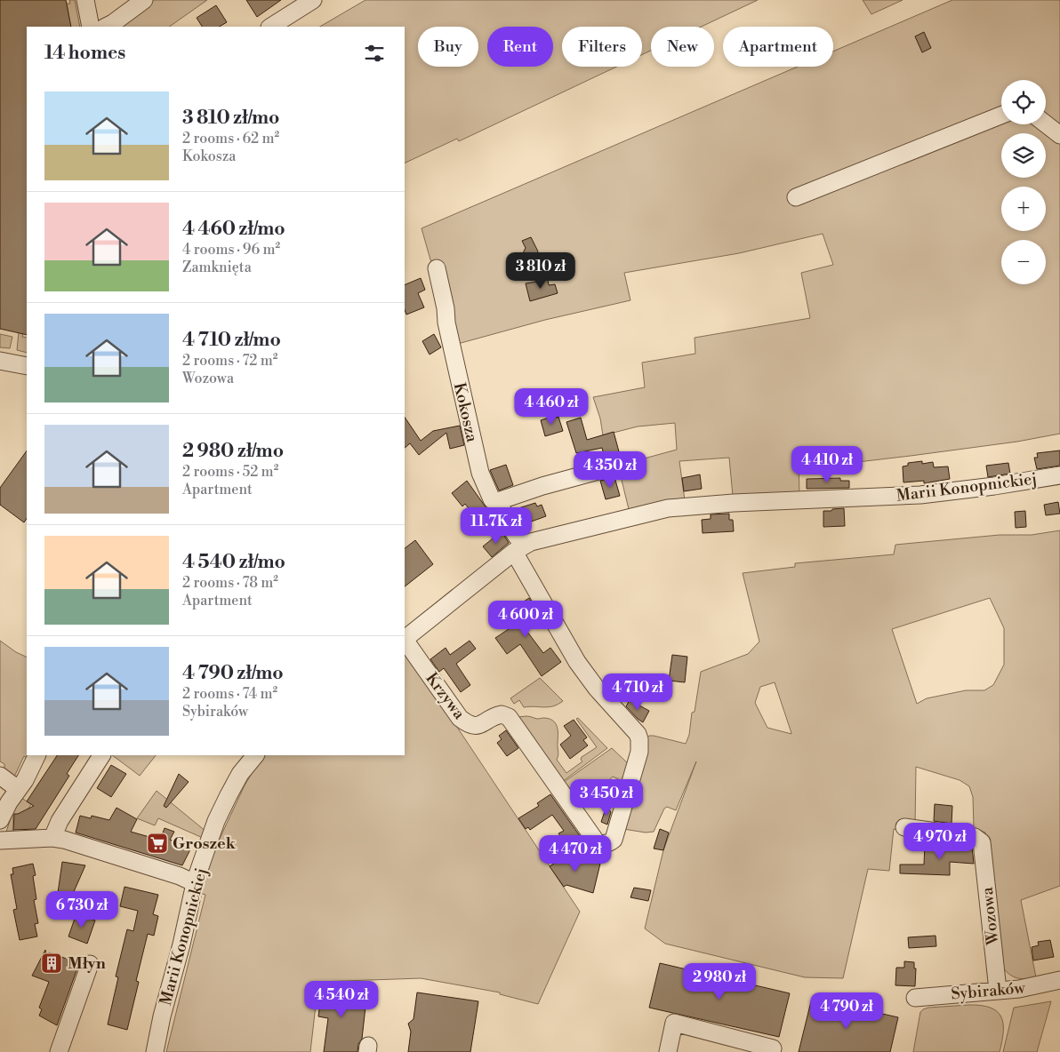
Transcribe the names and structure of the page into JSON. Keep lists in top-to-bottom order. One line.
{"streets":{"street":["Kokosza","Marii Konopnickiej","Krzywa","Wozowa","Sybiraków"]},"crossings":[["Kokosza","Marii Konopnickiej"],["Kokosza","Krzywa"],["Marii Konopnickiej","Krzywa"],["Wozowa","Sybiraków"]],"places":{"supermarket":["Groszek"],"building":["Młyn"]},"page":{"chip":["Buy","Rent","Filters","New","Apartment"],"heading":"14 homes","map_buttons":["+","−"],"list":[{"name":"3 810 zł/mo","note":"2 rooms · 62 m² · Kokosza"},{"name":"4 460 zł/mo","note":"4 rooms · 96 m² · Zamknięta"},{"name":"4 710 zł/mo","note":"2 rooms · 72 m² · Wozowa"},{"name":"2 980 zł/mo","note":"2 rooms · 52 m² · Apartment"},{"name":"4 540 zł/mo","note":"2 rooms · 78 m² · Apartment"},{"name":"4 790 zł/mo","note":"2 rooms · 74 m² · Sybiraków"}],"price":["3 810 zł","4 460 zł","4 410 zł","4 350 zł","11.7K zł","4 600 zł","4 710 zł","3 450 zł","4 970 zł","4 470 zł","6 730 zł","2 980 zł","4 540 zł","4 790 zł"]}}
